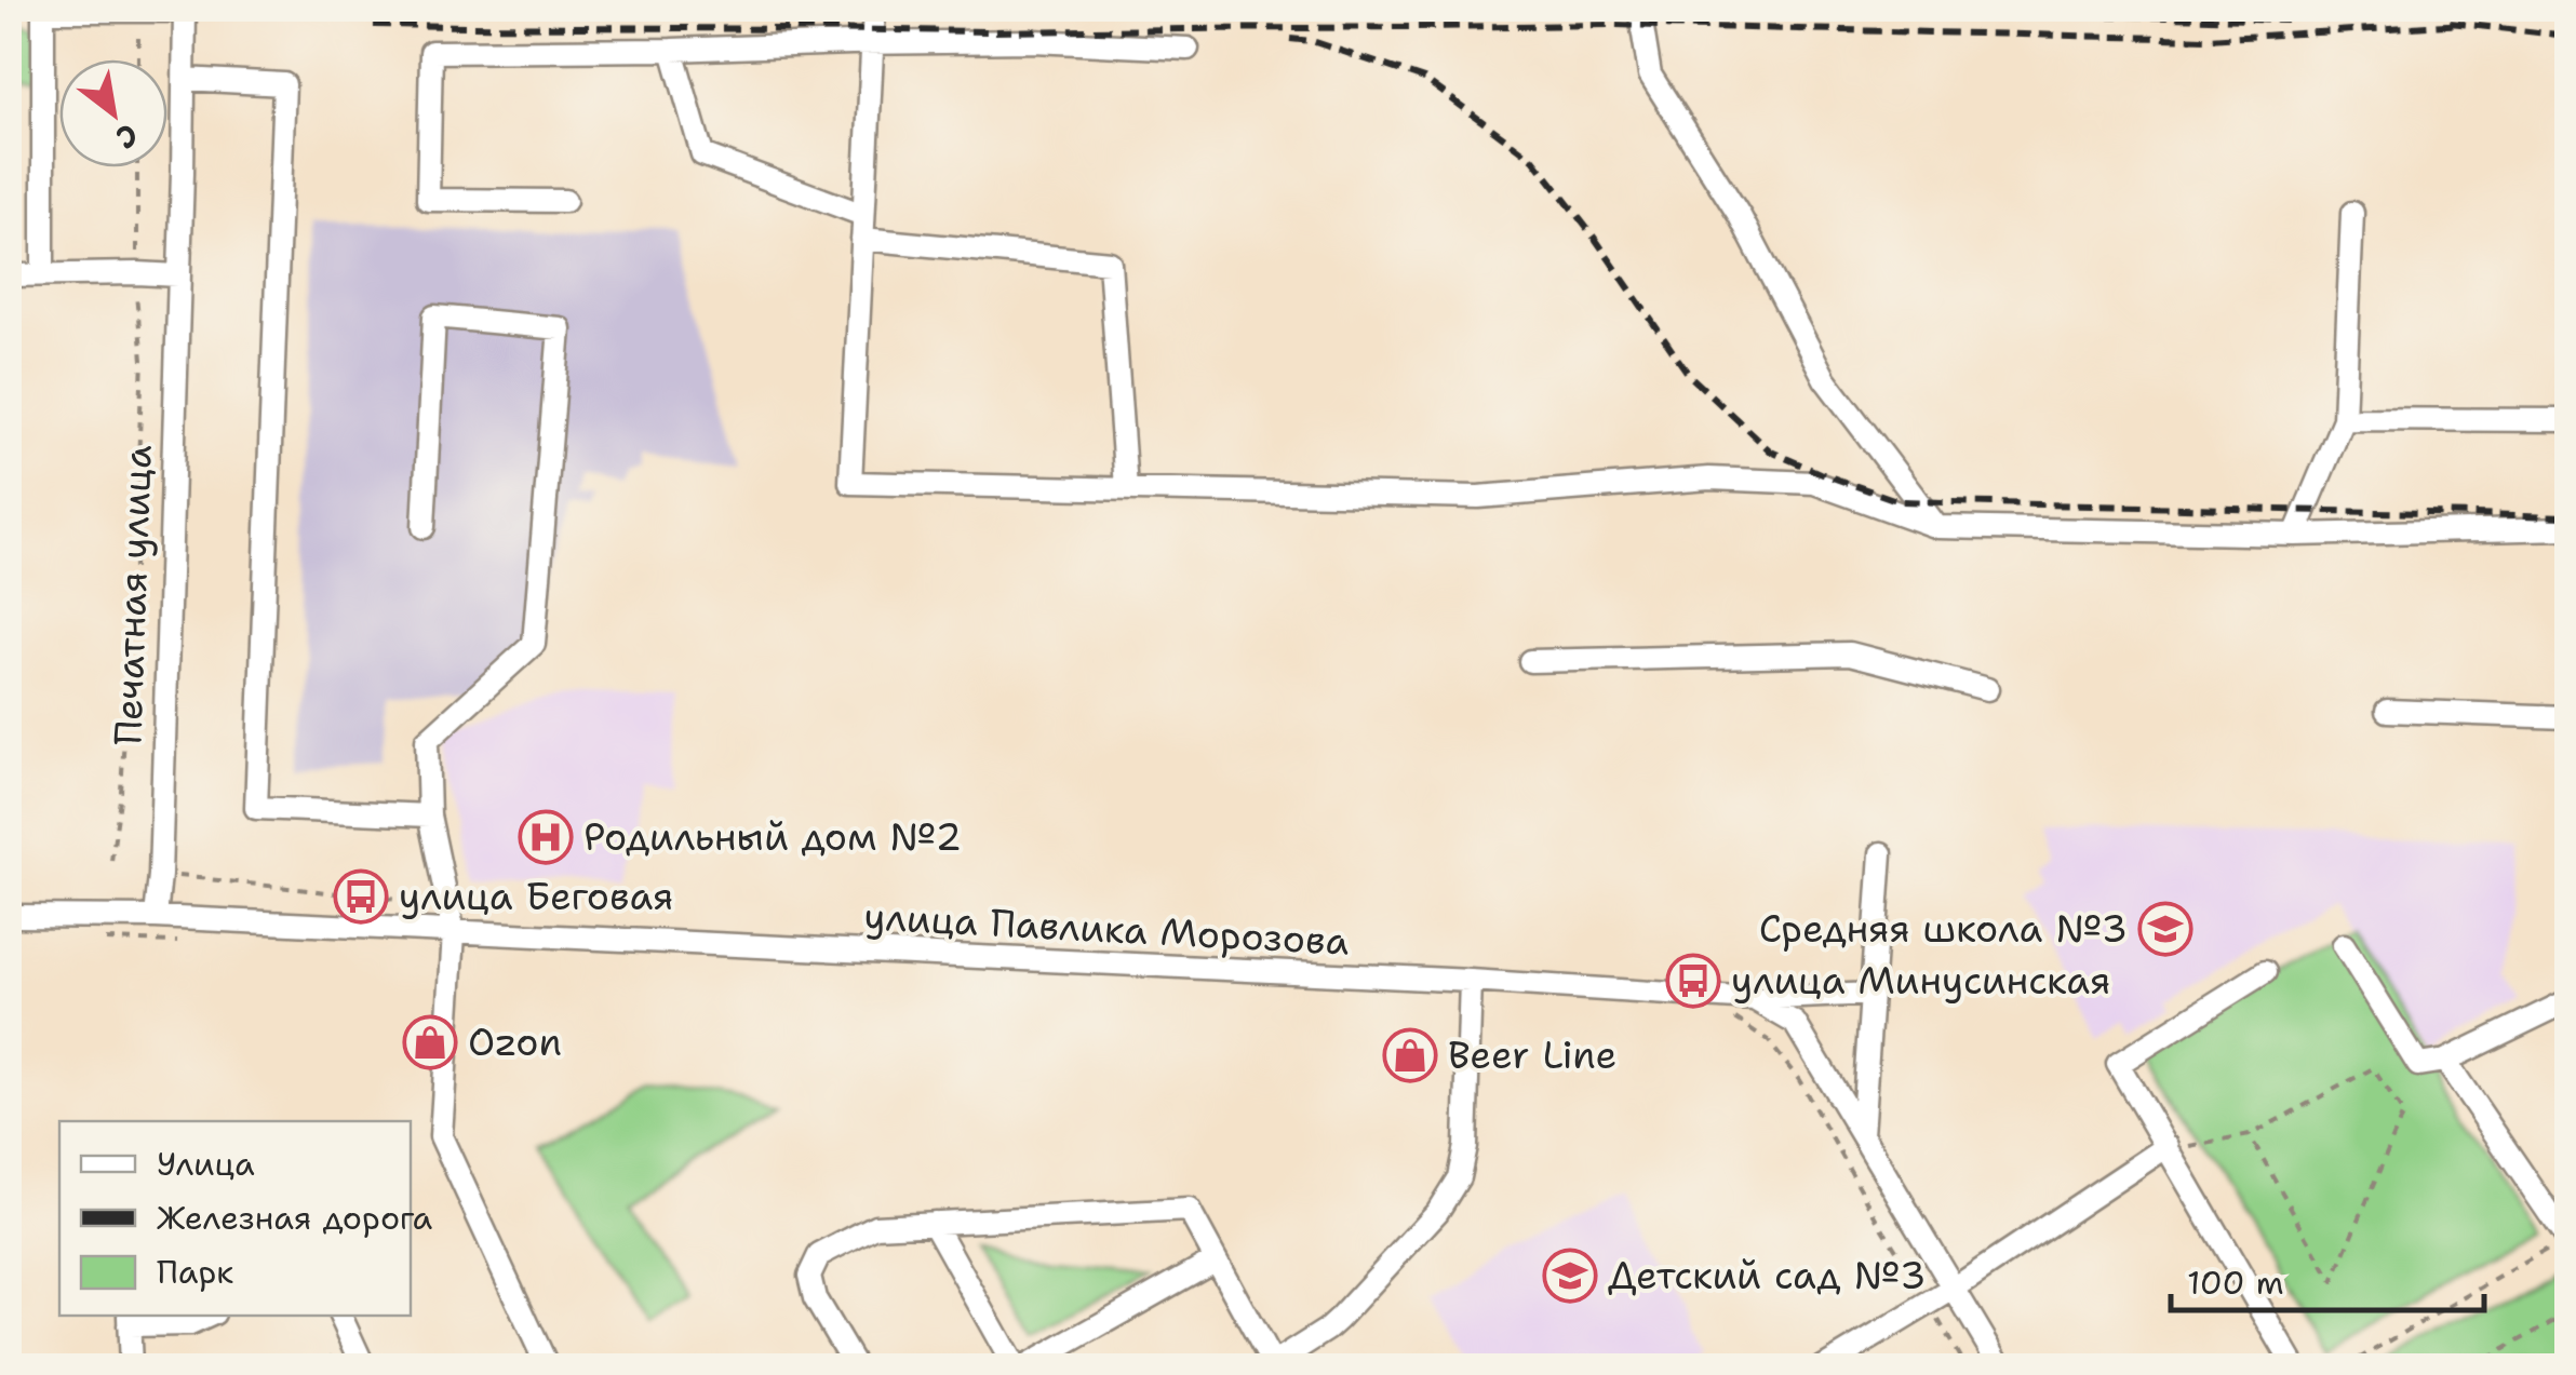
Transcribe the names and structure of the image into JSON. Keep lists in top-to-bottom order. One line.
{"streets":{"street":["Печатная улица","улица Павлика Морозова"]},"crossings":[["Печатная улица","улица Павлика Морозова"]],"places":{"hospital":["Родильный дом №2"],"bus stop":["улица Беговая","улица Минусинская"],"school or university":["Средняя школа №3","Детский сад №3"],"shop":["Ozon","Beer Line"]},"legend":["Улица","Железная дорога","Парк"],"scale_bar":"100 m","north":"bottom right"}
